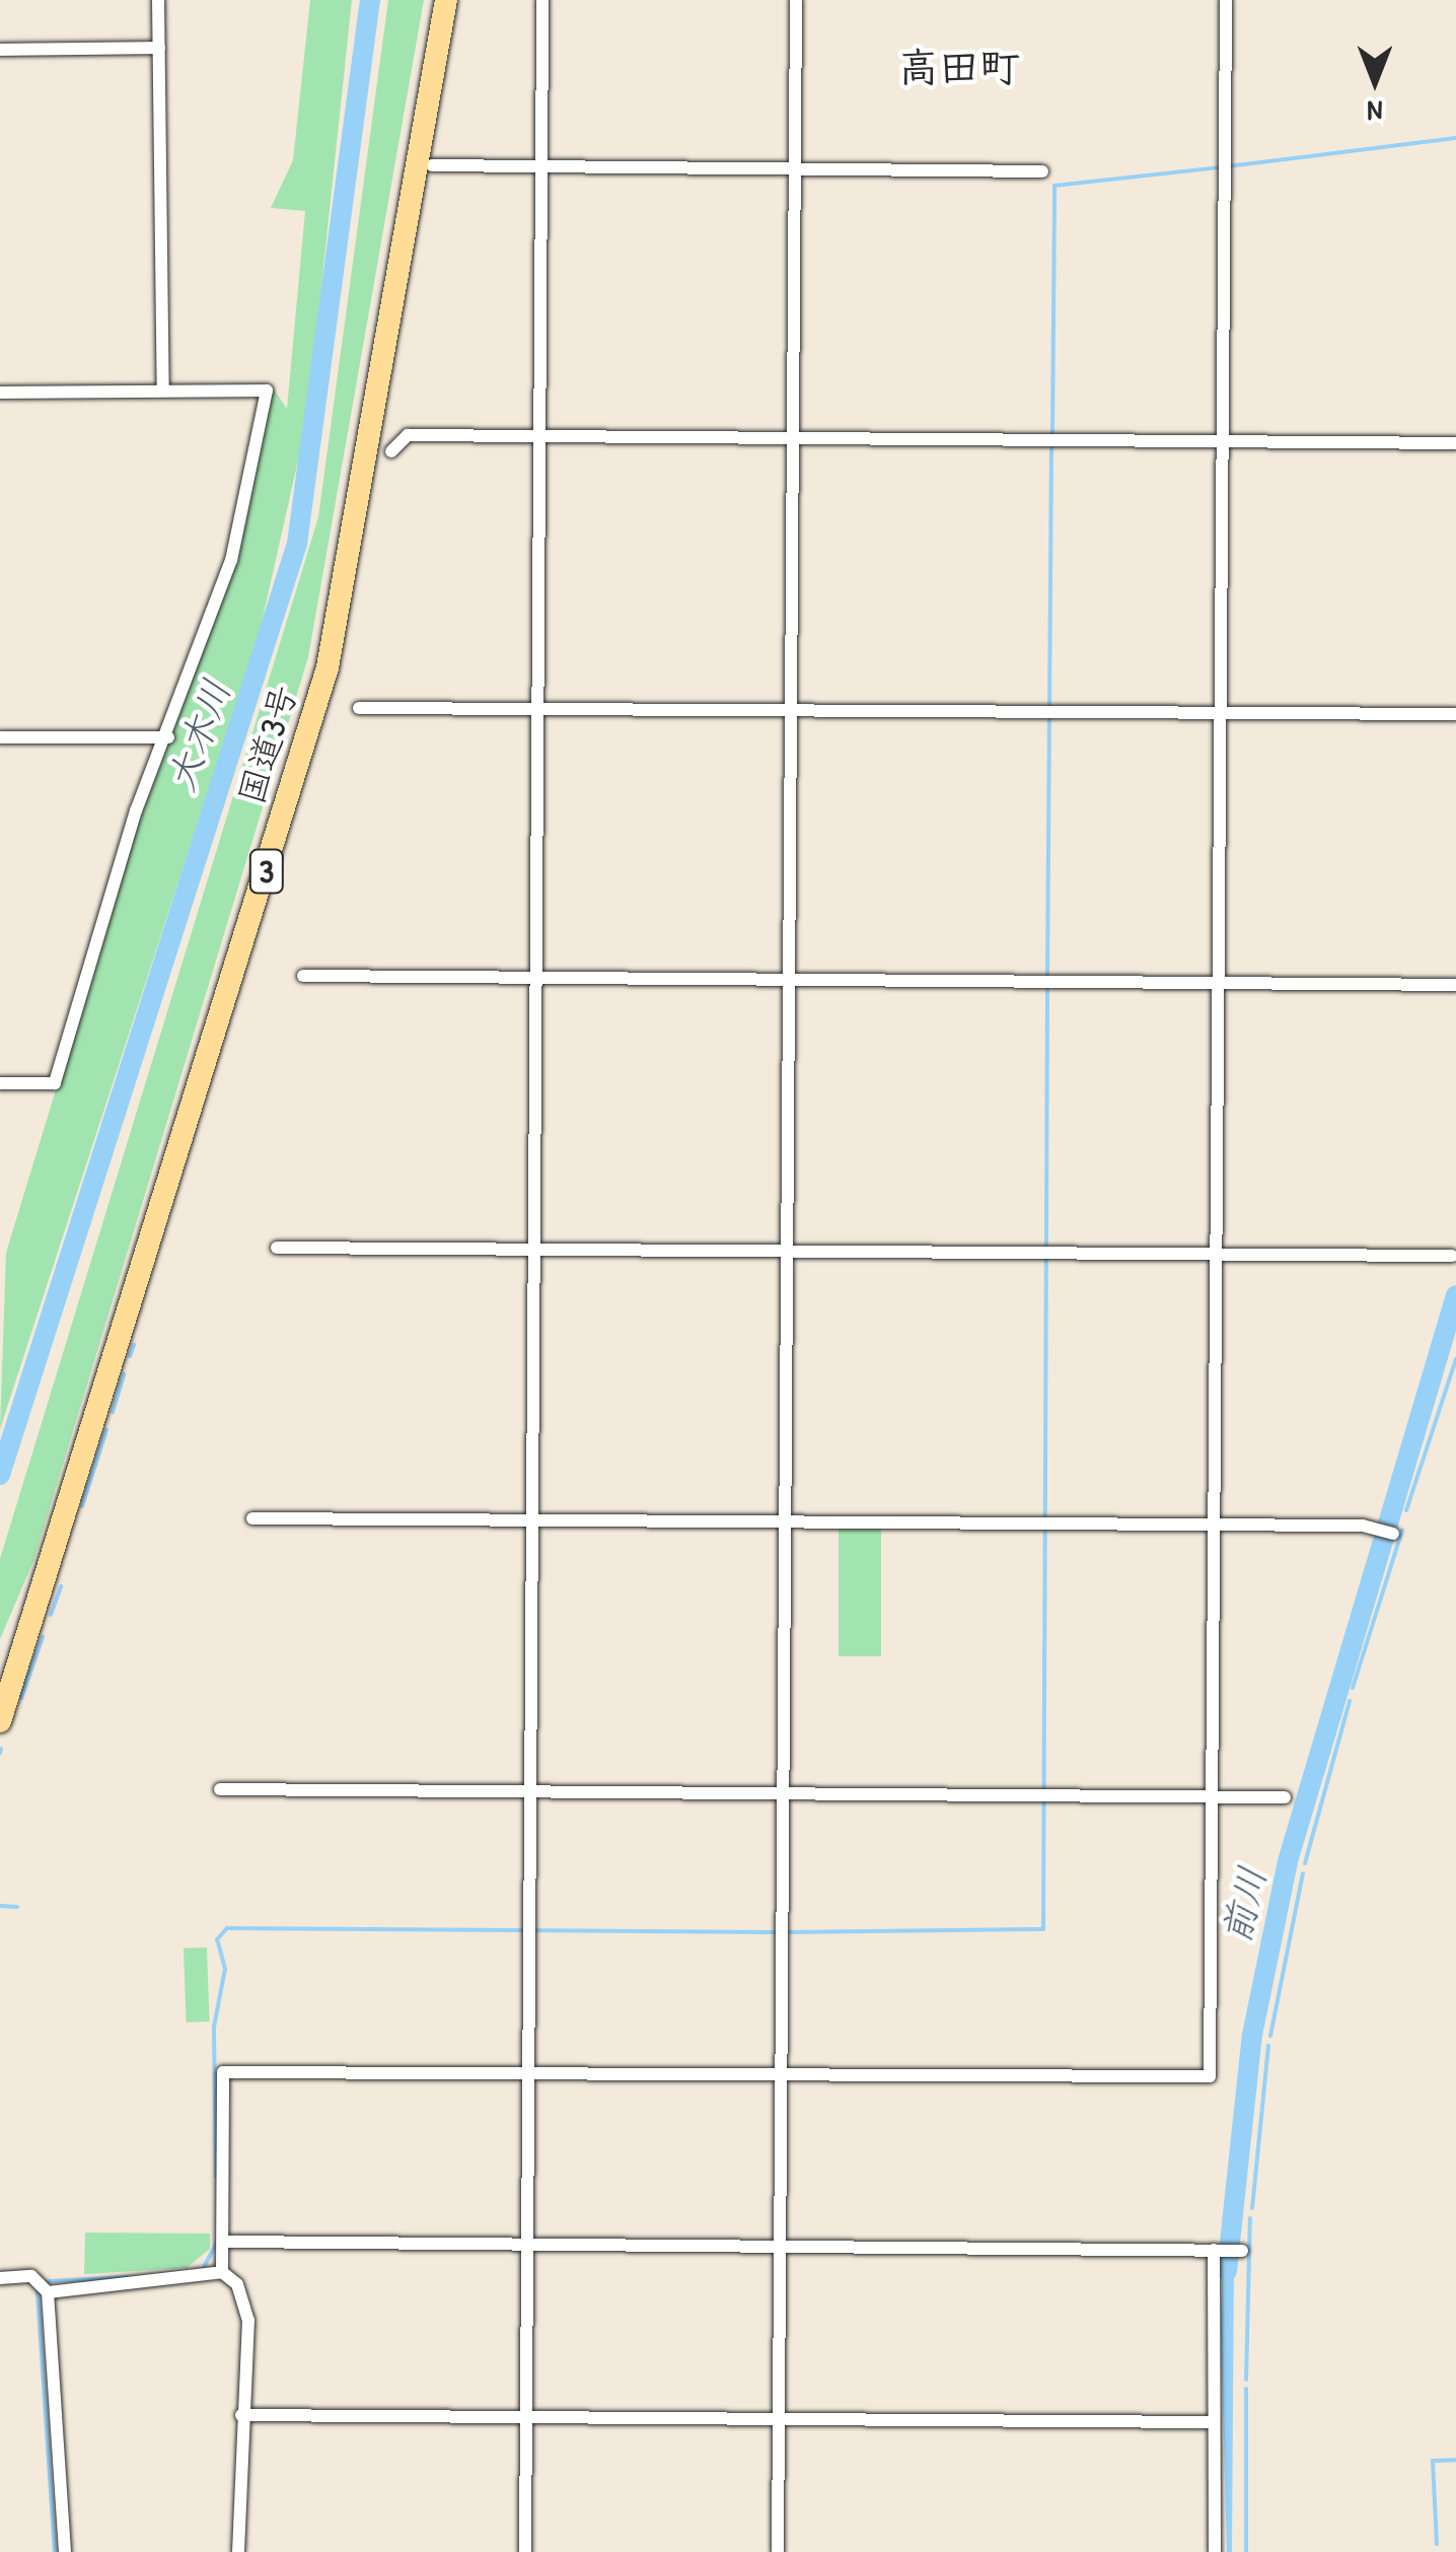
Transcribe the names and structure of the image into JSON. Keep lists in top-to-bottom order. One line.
{"streets":{"highway":["国道3号","3"]},"districts":["高田町"],"water":["大木川","前川"],"north":"bottom"}
